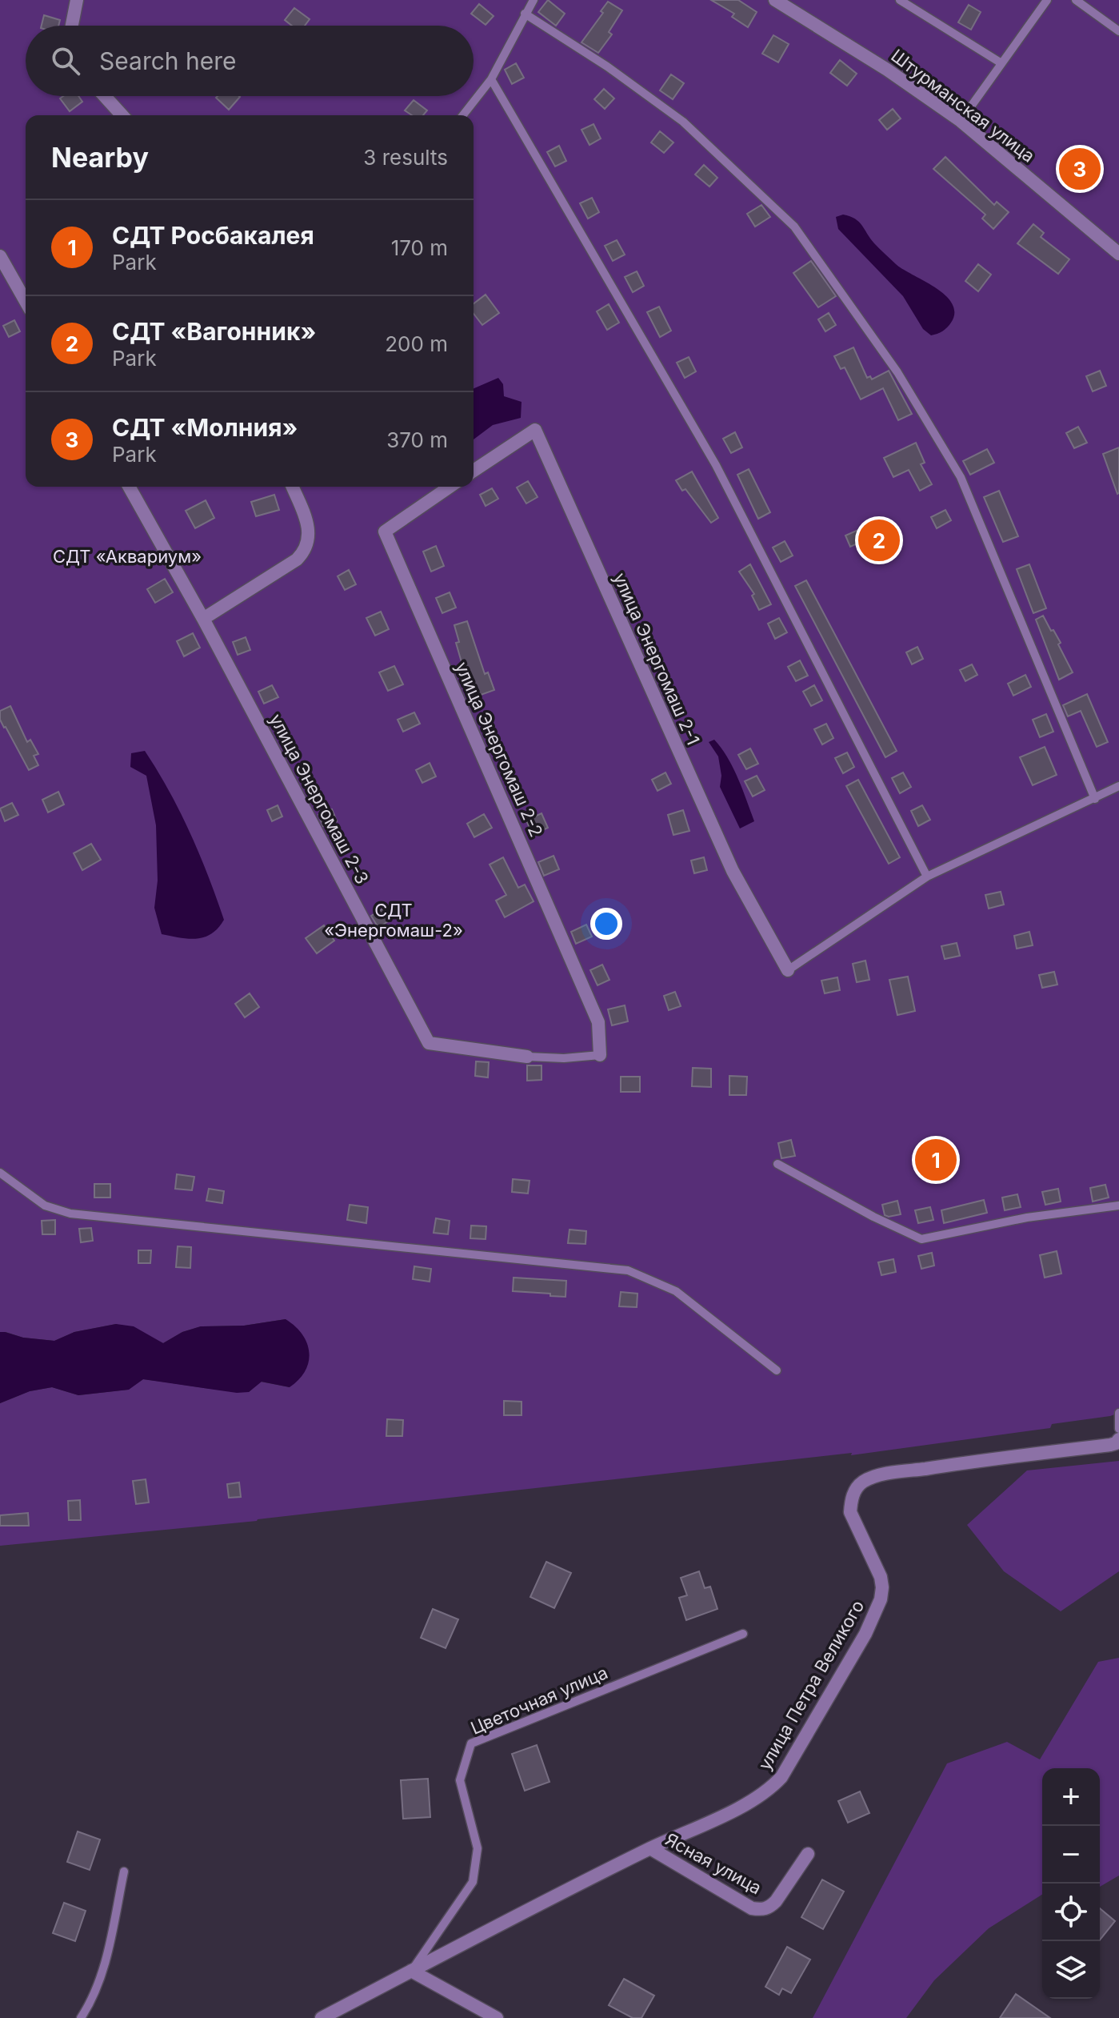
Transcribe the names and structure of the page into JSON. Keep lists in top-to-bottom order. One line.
{"streets":{"street":["Штурманская улица","улица Энергомаш 2-1","улица Энергомаш 2-2","улица Энергомаш 2-3","улица Петра Великого","Ясная улица"],"lane":["Цветочная улица"]},"crossings":[["улица Петра Великого","Цветочная улица"],["улица Петра Великого","Ясная улица"]],"parks":["СДТ «Аквариум»","СДТ «Энергомаш-2»"],"page":{"search":"Search here","heading":["Nearby","3 results"],"pins":["3","2","1"],"list":[{"mark":"1","name":"СДТ Росбакалея","note":"Park","value":"170 m"},{"mark":"2","name":"СДТ «Вагонник»","note":"Park","value":"200 m"},{"mark":"3","name":"СДТ «Молния»","note":"Park","value":"370 m"}],"map_buttons":["+","−"]}}
